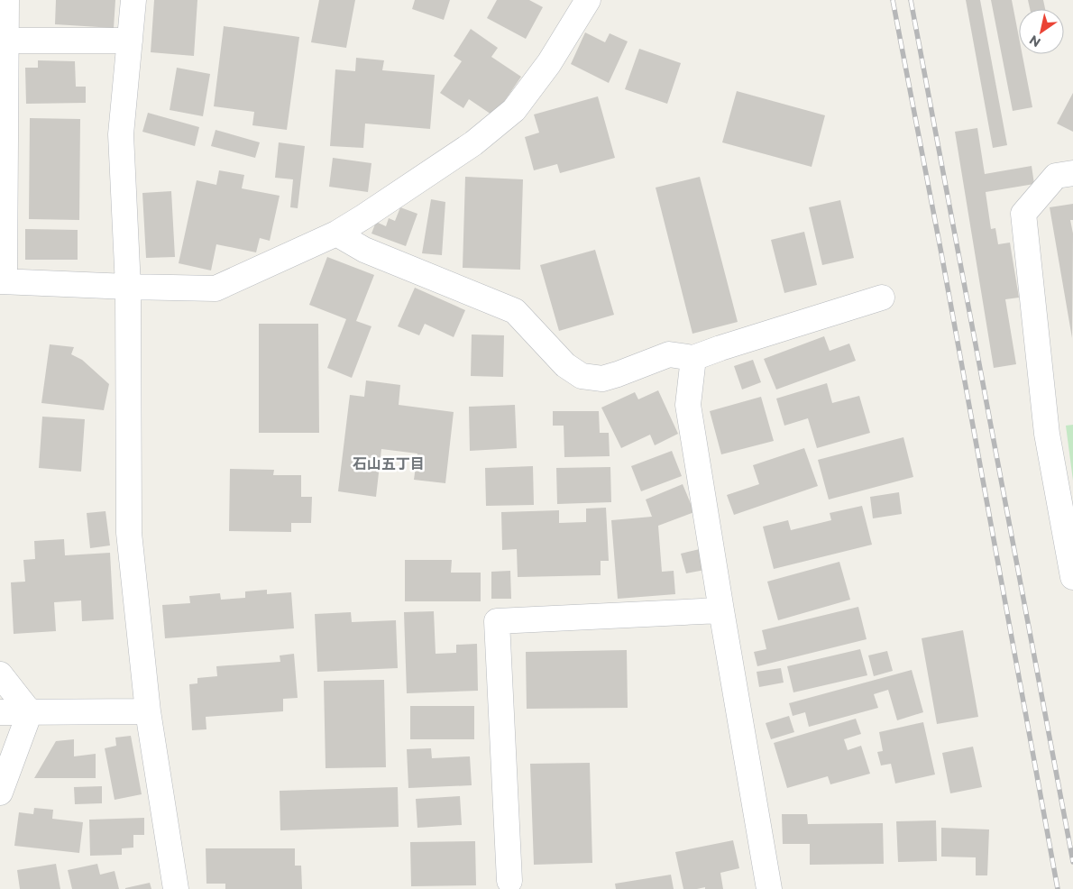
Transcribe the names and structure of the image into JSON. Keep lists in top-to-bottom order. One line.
{"districts":["石山五丁目"],"north":"bottom left"}
